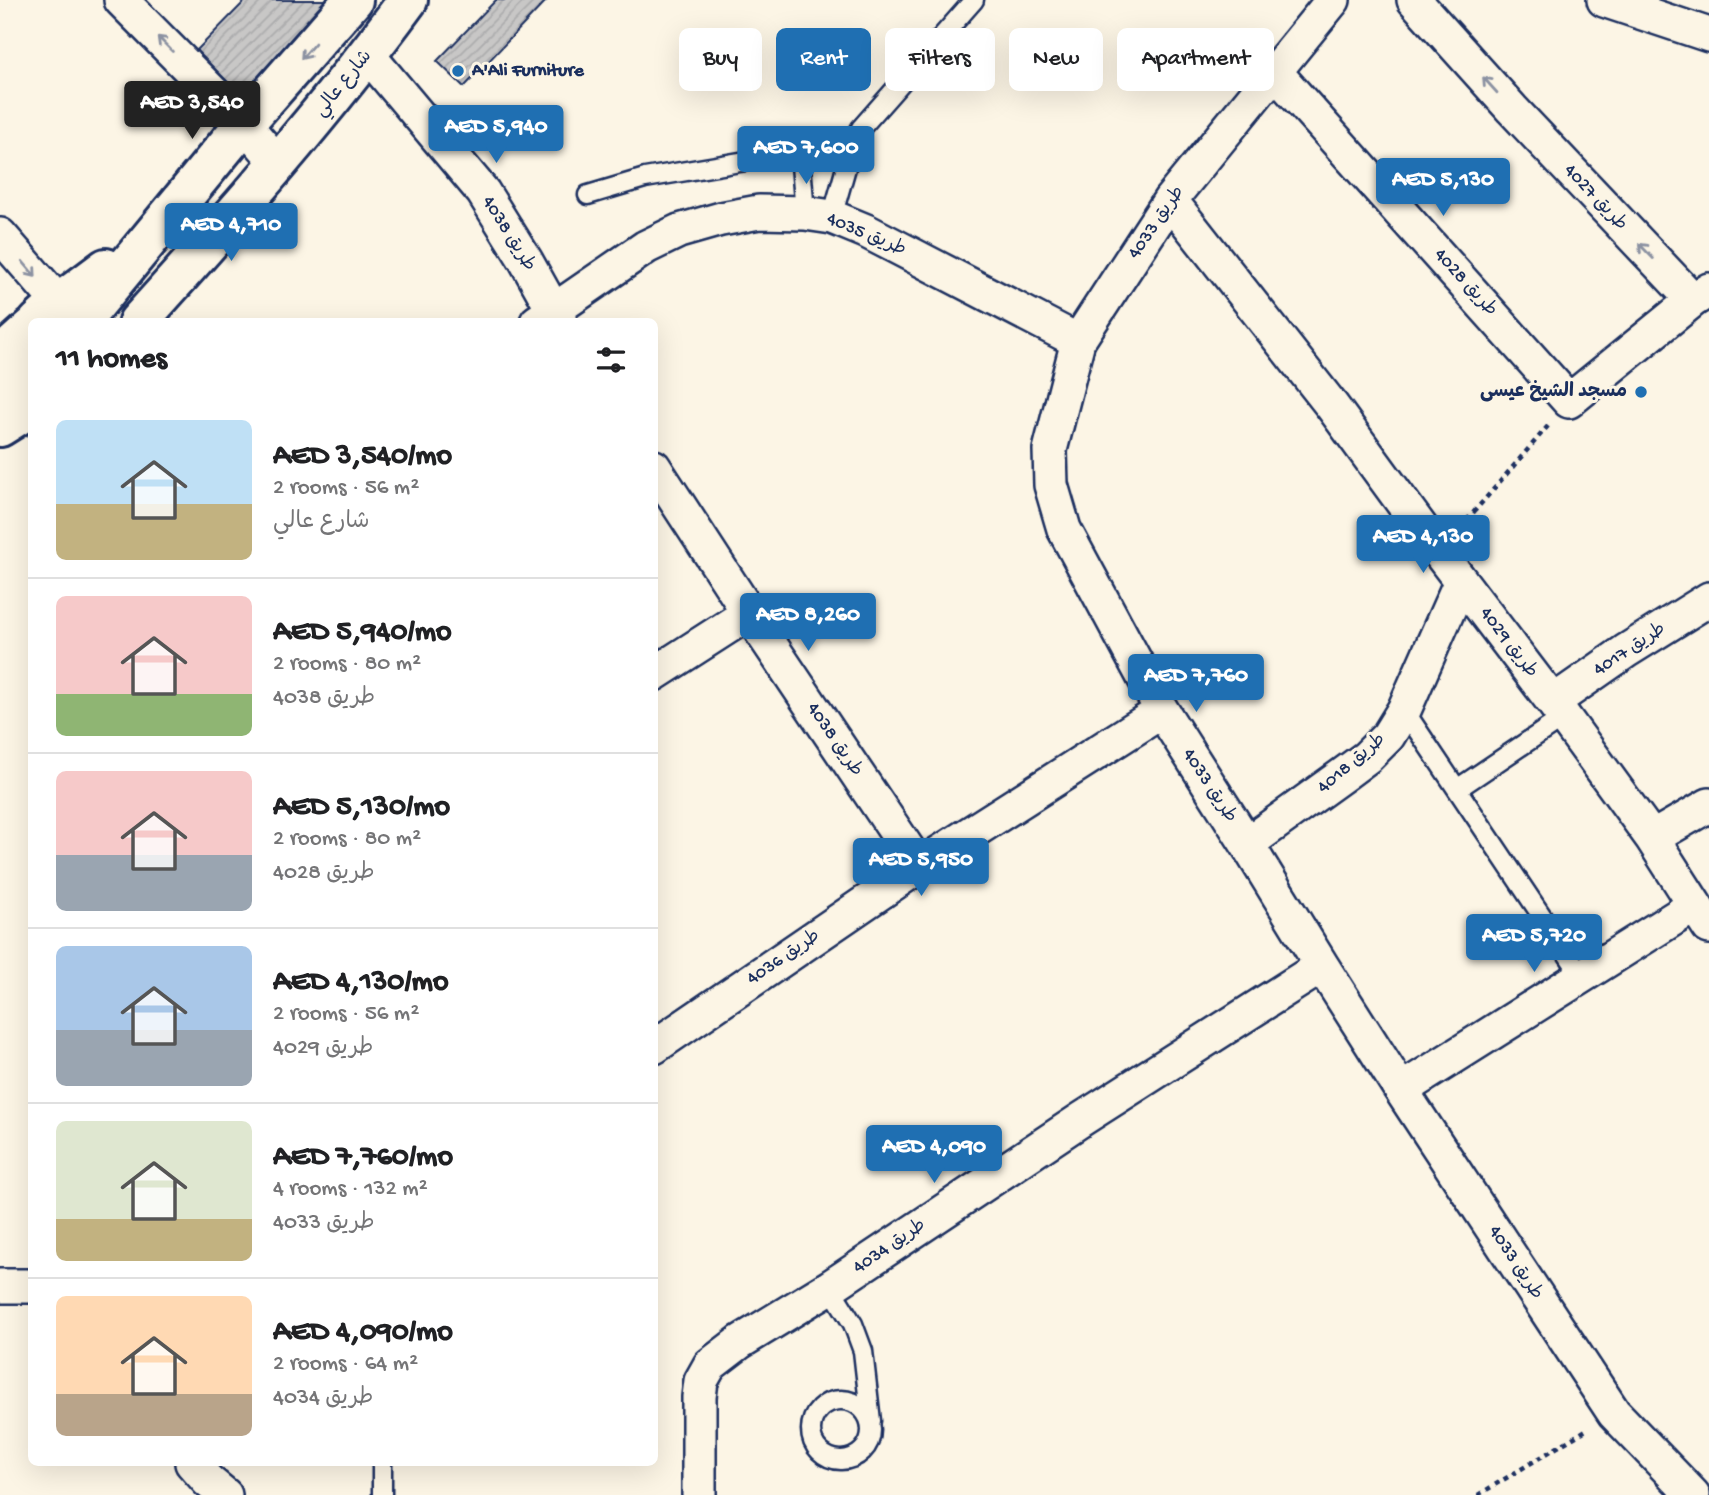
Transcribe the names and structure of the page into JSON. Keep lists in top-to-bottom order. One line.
{"streets":{"street":["شارع عالي","طريق 4027","طريق 4033","طريق 4038","طريق 4035","طريق 4028","طريق 4029","طريق 4017","طريق 4018","طريق 4036","طريق 4034"]},"crossings":[["شارع عالي","طريق 4038"],["طريق 4033","طريق 4035"],["طريق 4033","طريق 4028"],["طريق 4033","طريق 4029"],["طريق 4033","طريق 4018"],["طريق 4033","طريق 4036"],["طريق 4033","طريق 4034"],["طريق 4038","طريق 4035"],["طريق 4038","طريق 4036"],["طريق 4029","طريق 4017"],["طريق 4029","طريق 4018"]],"one_way":["طريق 4027"],"places":["A'Ali Furniture","مسجد الشيخ عيسى"],"page":{"chip":["Buy","Rent","Filters","New","Apartment"],"price":["AED 3,540","AED 5,940","AED 7,600","AED 5,130","AED 4,710","AED 4,130","AED 8,260","AED 7,760","AED 5,950","AED 5,720","AED 4,090"],"heading":"11 homes","list":[{"name":"AED 3,540/mo","note":"2 rooms · 56 m² · شارع عالي"},{"name":"AED 5,940/mo","note":"2 rooms · 80 m² · طريق 4038"},{"name":"AED 5,130/mo","note":"2 rooms · 80 m² · طريق 4028"},{"name":"AED 4,130/mo","note":"2 rooms · 56 m² · طريق 4029"},{"name":"AED 7,760/mo","note":"4 rooms · 132 m² · طريق 4033"},{"name":"AED 4,090/mo","note":"2 rooms · 64 m² · طريق 4034"}]}}
